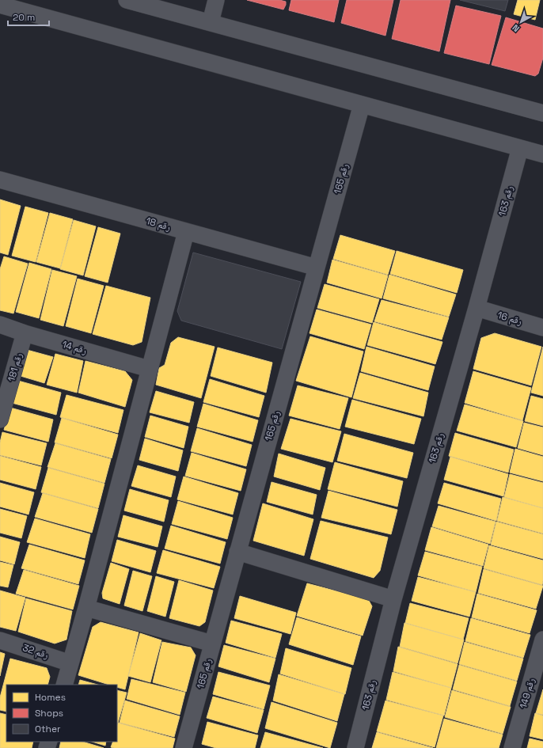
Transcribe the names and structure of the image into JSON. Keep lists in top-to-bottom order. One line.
{"streets":{"street":["رقم 165","رقم 163","رقم 18","رقم 16","رقم 14","رقم 181","رقم 32","رقم 149"]},"crossings":[["رقم 165","رقم 18"],["رقم 163","رقم 16"],["رقم 14","رقم 181"]],"legend":["Homes","Shops","Other"],"scale_bar":"20 m","north":"bottom left"}
